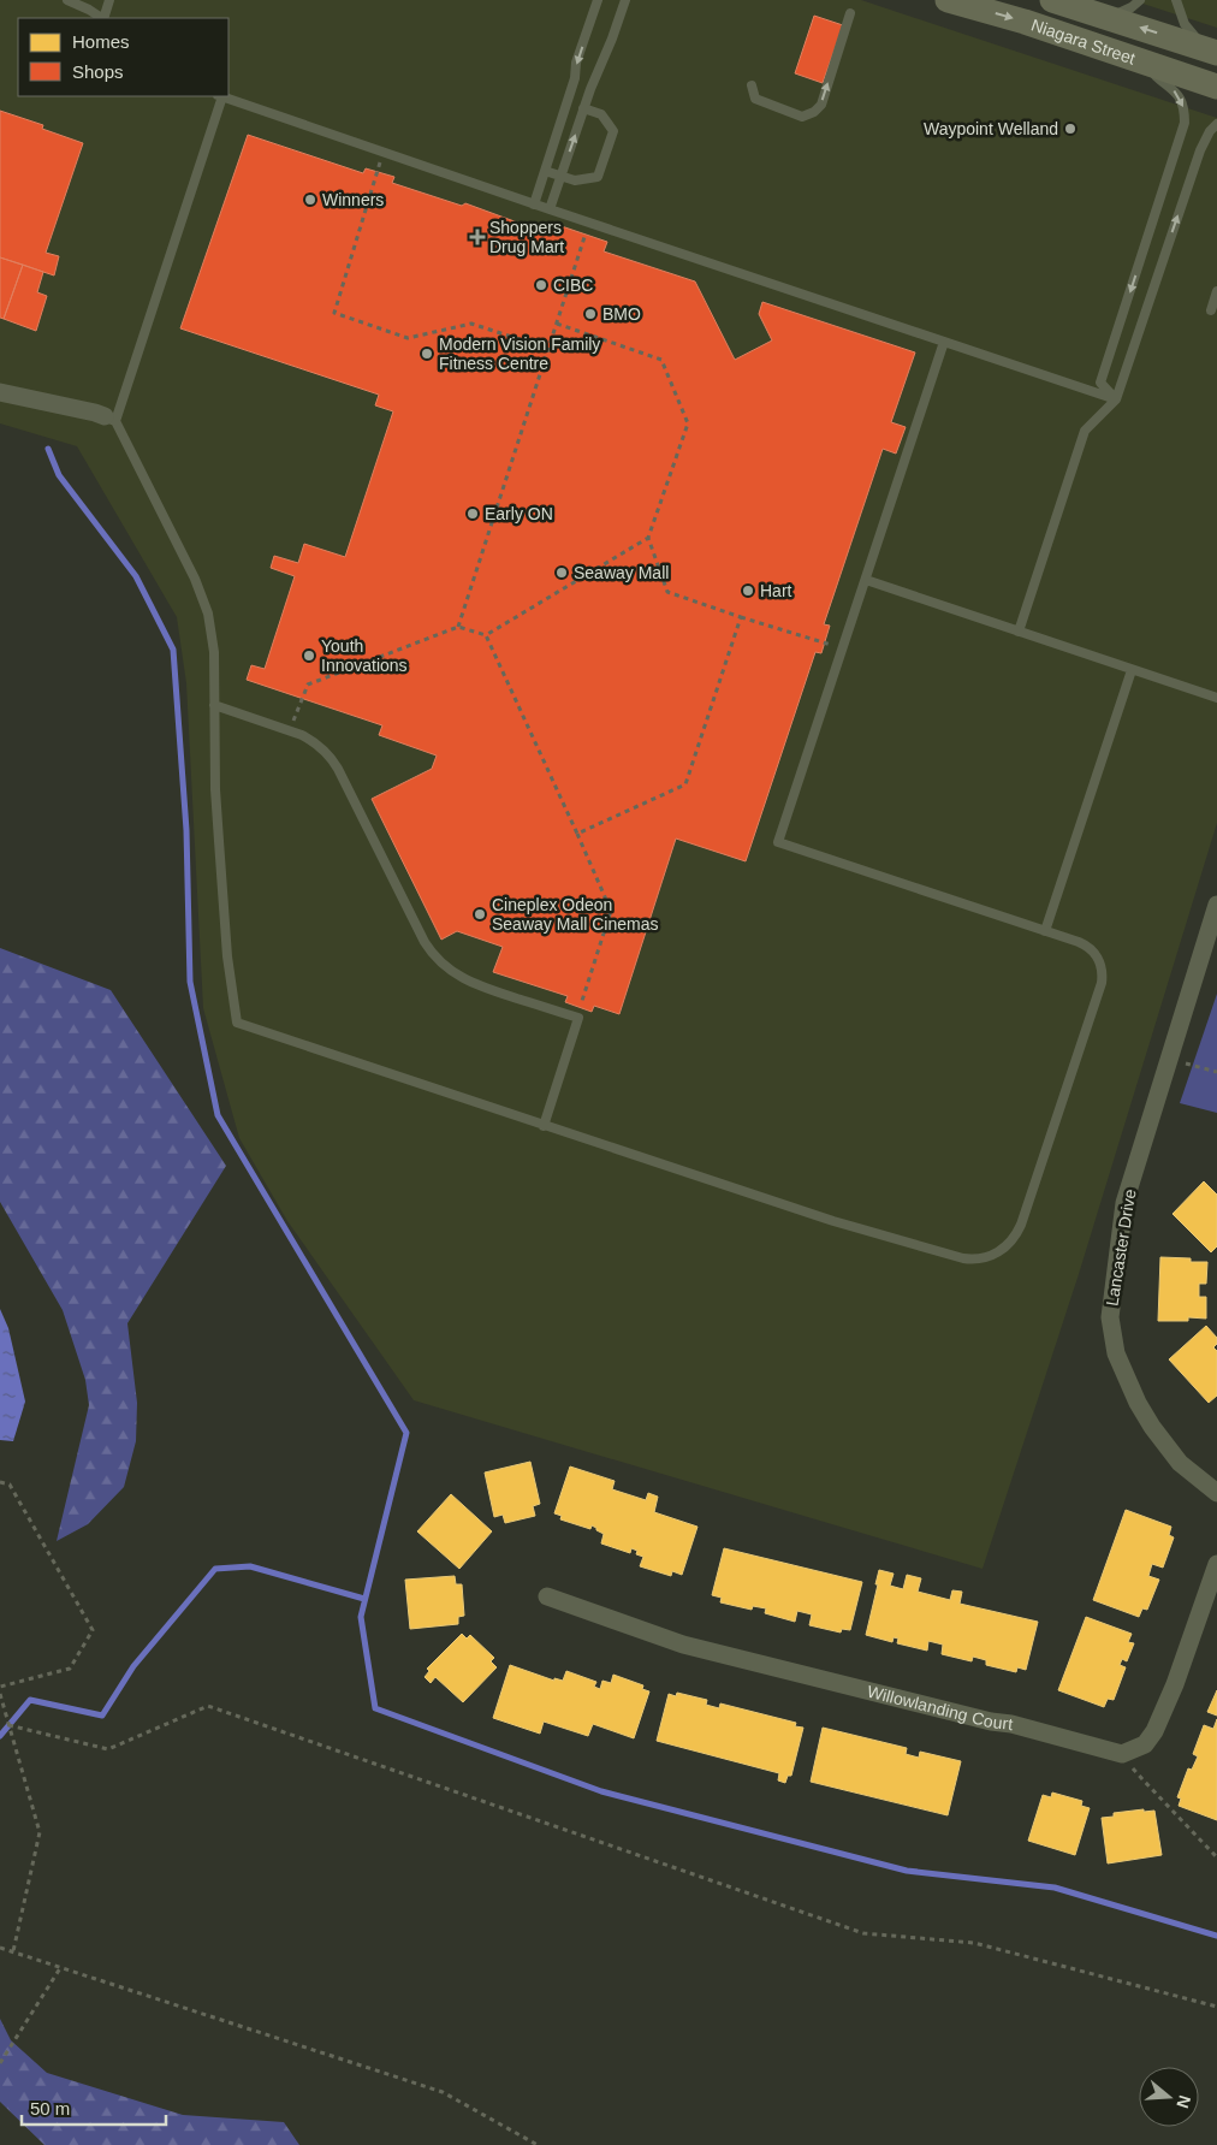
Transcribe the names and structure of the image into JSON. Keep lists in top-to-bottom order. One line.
{"streets":{"main road":["Niagara Street"],"street":["Lancaster Drive","Willowlanding Court"]},"places":{"other":["Waypoint Welland","Winners","CIBC","BMO","Modern Vision Family Fitness Centre","Early ON","Seaway Mall","Hart","Youth Innovations","Cineplex Odeon Seaway Mall Cinemas"],"health":["Shoppers Drug Mart"]},"legend":["Homes","Shops"],"scale_bar":"50 m","north":"right"}
